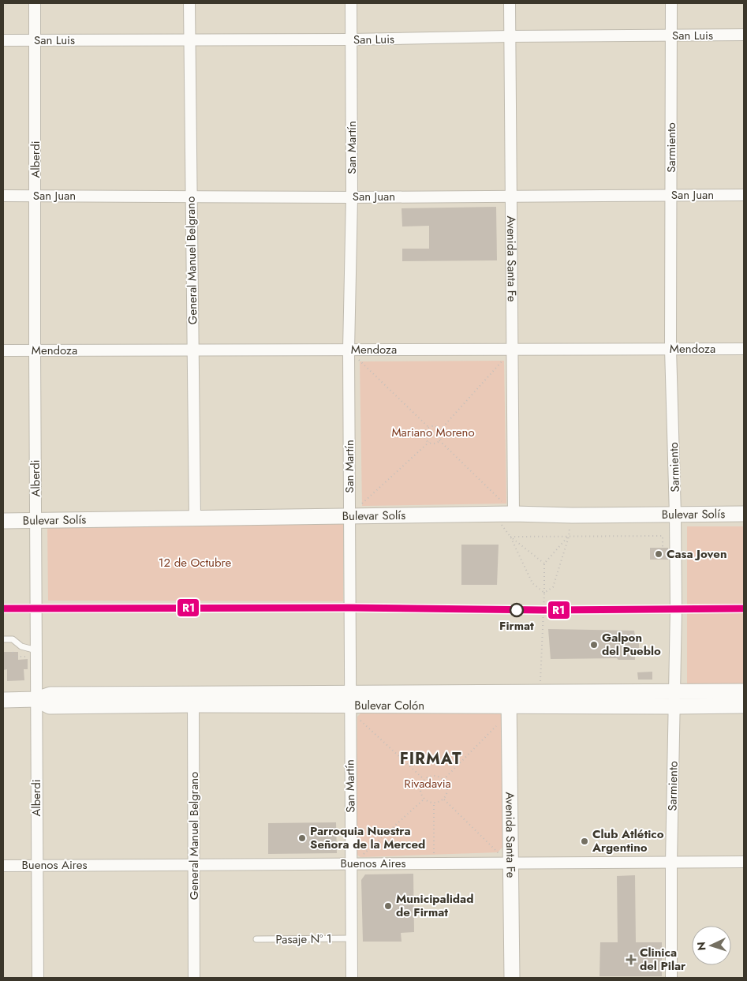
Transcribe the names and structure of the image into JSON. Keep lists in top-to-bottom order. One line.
{"streets":{"street":["San Luis","San Martín","Sarmiento","Alberdi","San Juan","Avenida Santa Fe","General Manuel Belgrano","Mendoza","Bulevar Solís","Bulevar Colón","Buenos Aires"],"lane":["Pasaje Nº 1"]},"crossings":[["San Luis","San Martín"],["San Luis","Sarmiento"],["San Luis","Alberdi"],["San Luis","Avenida Santa Fe"],["San Luis","General Manuel Belgrano"],["San Martín","San Juan"],["San Martín","Mendoza"],["San Martín","Bulevar Solís"],["San Martín","Bulevar Colón"],["San Martín","Buenos Aires"],["San Martín","Pasaje Nº 1"],["Sarmiento","San Juan"],["Sarmiento","Mendoza"],["Sarmiento","Bulevar Solís"],["Sarmiento","Bulevar Colón"],["Sarmiento","Buenos Aires"],["Alberdi","San Juan"],["Alberdi","Mendoza"],["Alberdi","Bulevar Solís"],["Alberdi","Bulevar Colón"],["Alberdi","Buenos Aires"],["San Juan","Avenida Santa Fe"],["San Juan","General Manuel Belgrano"],["Avenida Santa Fe","Mendoza"],["Avenida Santa Fe","Bulevar Solís"],["Avenida Santa Fe","Bulevar Colón"],["Avenida Santa Fe","Buenos Aires"],["General Manuel Belgrano","Mendoza"],["General Manuel Belgrano","Bulevar Solís"],["General Manuel Belgrano","Bulevar Colón"],["General Manuel Belgrano","Buenos Aires"]],"districts":["FIRMAT"],"parks":["Mariano Moreno","12 de Octubre","Rivadavia"],"places":{"other":["Casa Joven","Firmat","Galpon del Pueblo","Parroquia Nuestra Señora de la Merced","Club Atlético Argentino","Municipalidad de Firmat"],"health":["Clinica del Pilar"]},"lines":["transit line R1"],"north":"left"}
